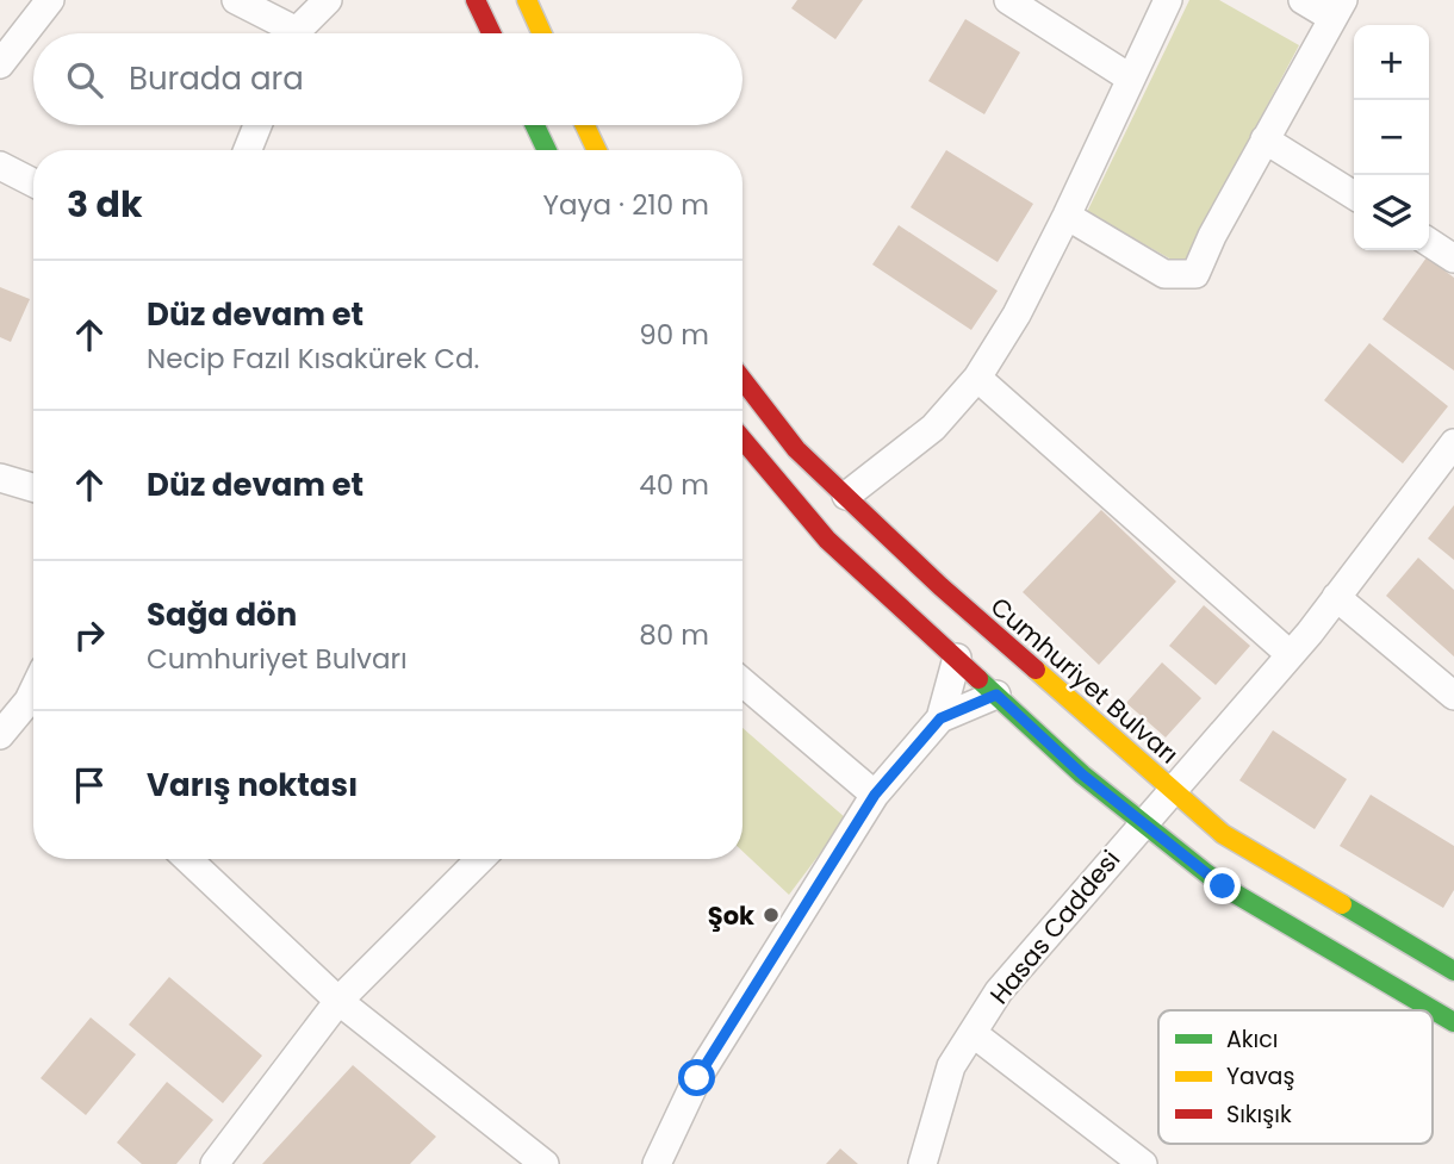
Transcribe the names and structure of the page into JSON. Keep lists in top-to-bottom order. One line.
{"streets":{"main road":["Cumhuriyet Bulvarı"],"street":["Hasas Caddesi"]},"crossings":[["Cumhuriyet Bulvarı","Hasas Caddesi"]],"places":["Şok"],"legend":["Akıcı","Yavaş","Sıkışık"],"page":{"map_buttons":["+","−"],"search":"Burada ara","heading":["3 dk","Yaya · 210 m"],"list":[["Düz devam et","Necip Fazıl Kısakürek Cd.","90 m"],["Düz devam et","40 m"],["Sağa dön","Cumhuriyet Bulvarı","80 m"],"Varış noktası"]}}
